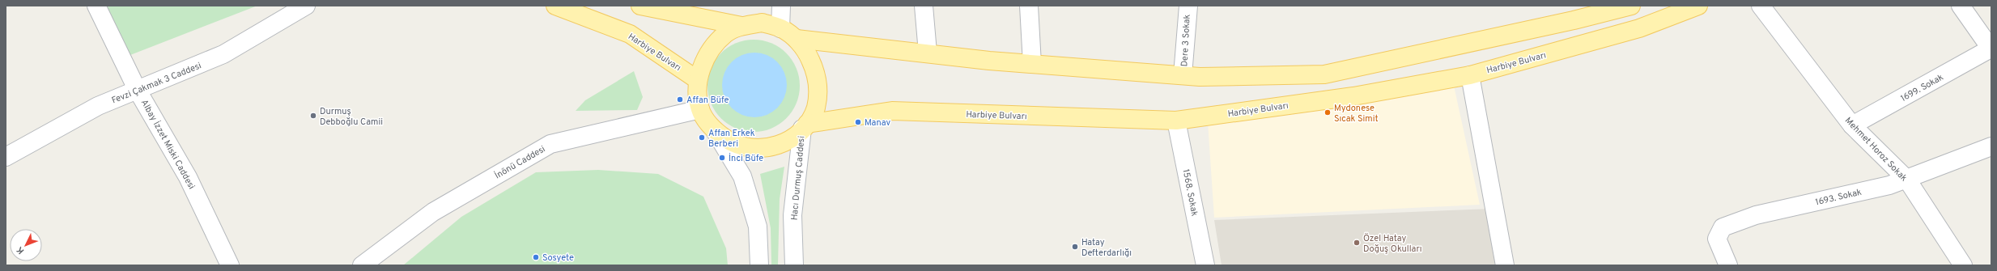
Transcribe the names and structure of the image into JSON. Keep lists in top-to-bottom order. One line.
{"streets":{"main road":["Harbiye Bulvarı"],"street":["Dere 3 Sokak","Fevzi Çakmak 3 Caddesi","1699. Sokak","Albay İzzet Miski Caddesi","Mehmet Horoz Sokak","İnönü Caddesi","Hacı Durmuş Caddesi","1568. Sokak","1693. Sokak"]},"crossings":[["Harbiye Bulvarı","Hacı Durmuş Caddesi"],["Harbiye Bulvarı","1568. Sokak"],["Fevzi Çakmak 3 Caddesi","Albay İzzet Miski Caddesi"],["1699. Sokak","Mehmet Horoz Sokak"],["Mehmet Horoz Sokak","1693. Sokak"]],"places":["Affan Büfe","Mydonese Sıcak Simit","Durmuş Debboğlu Camii","Manav","Affan Erkek Berberi","İnci Büfe","Özel Hatay Doğuş Okulları","Hatay Defterdarlığı","Sosyete"],"north":"bottom left"}
